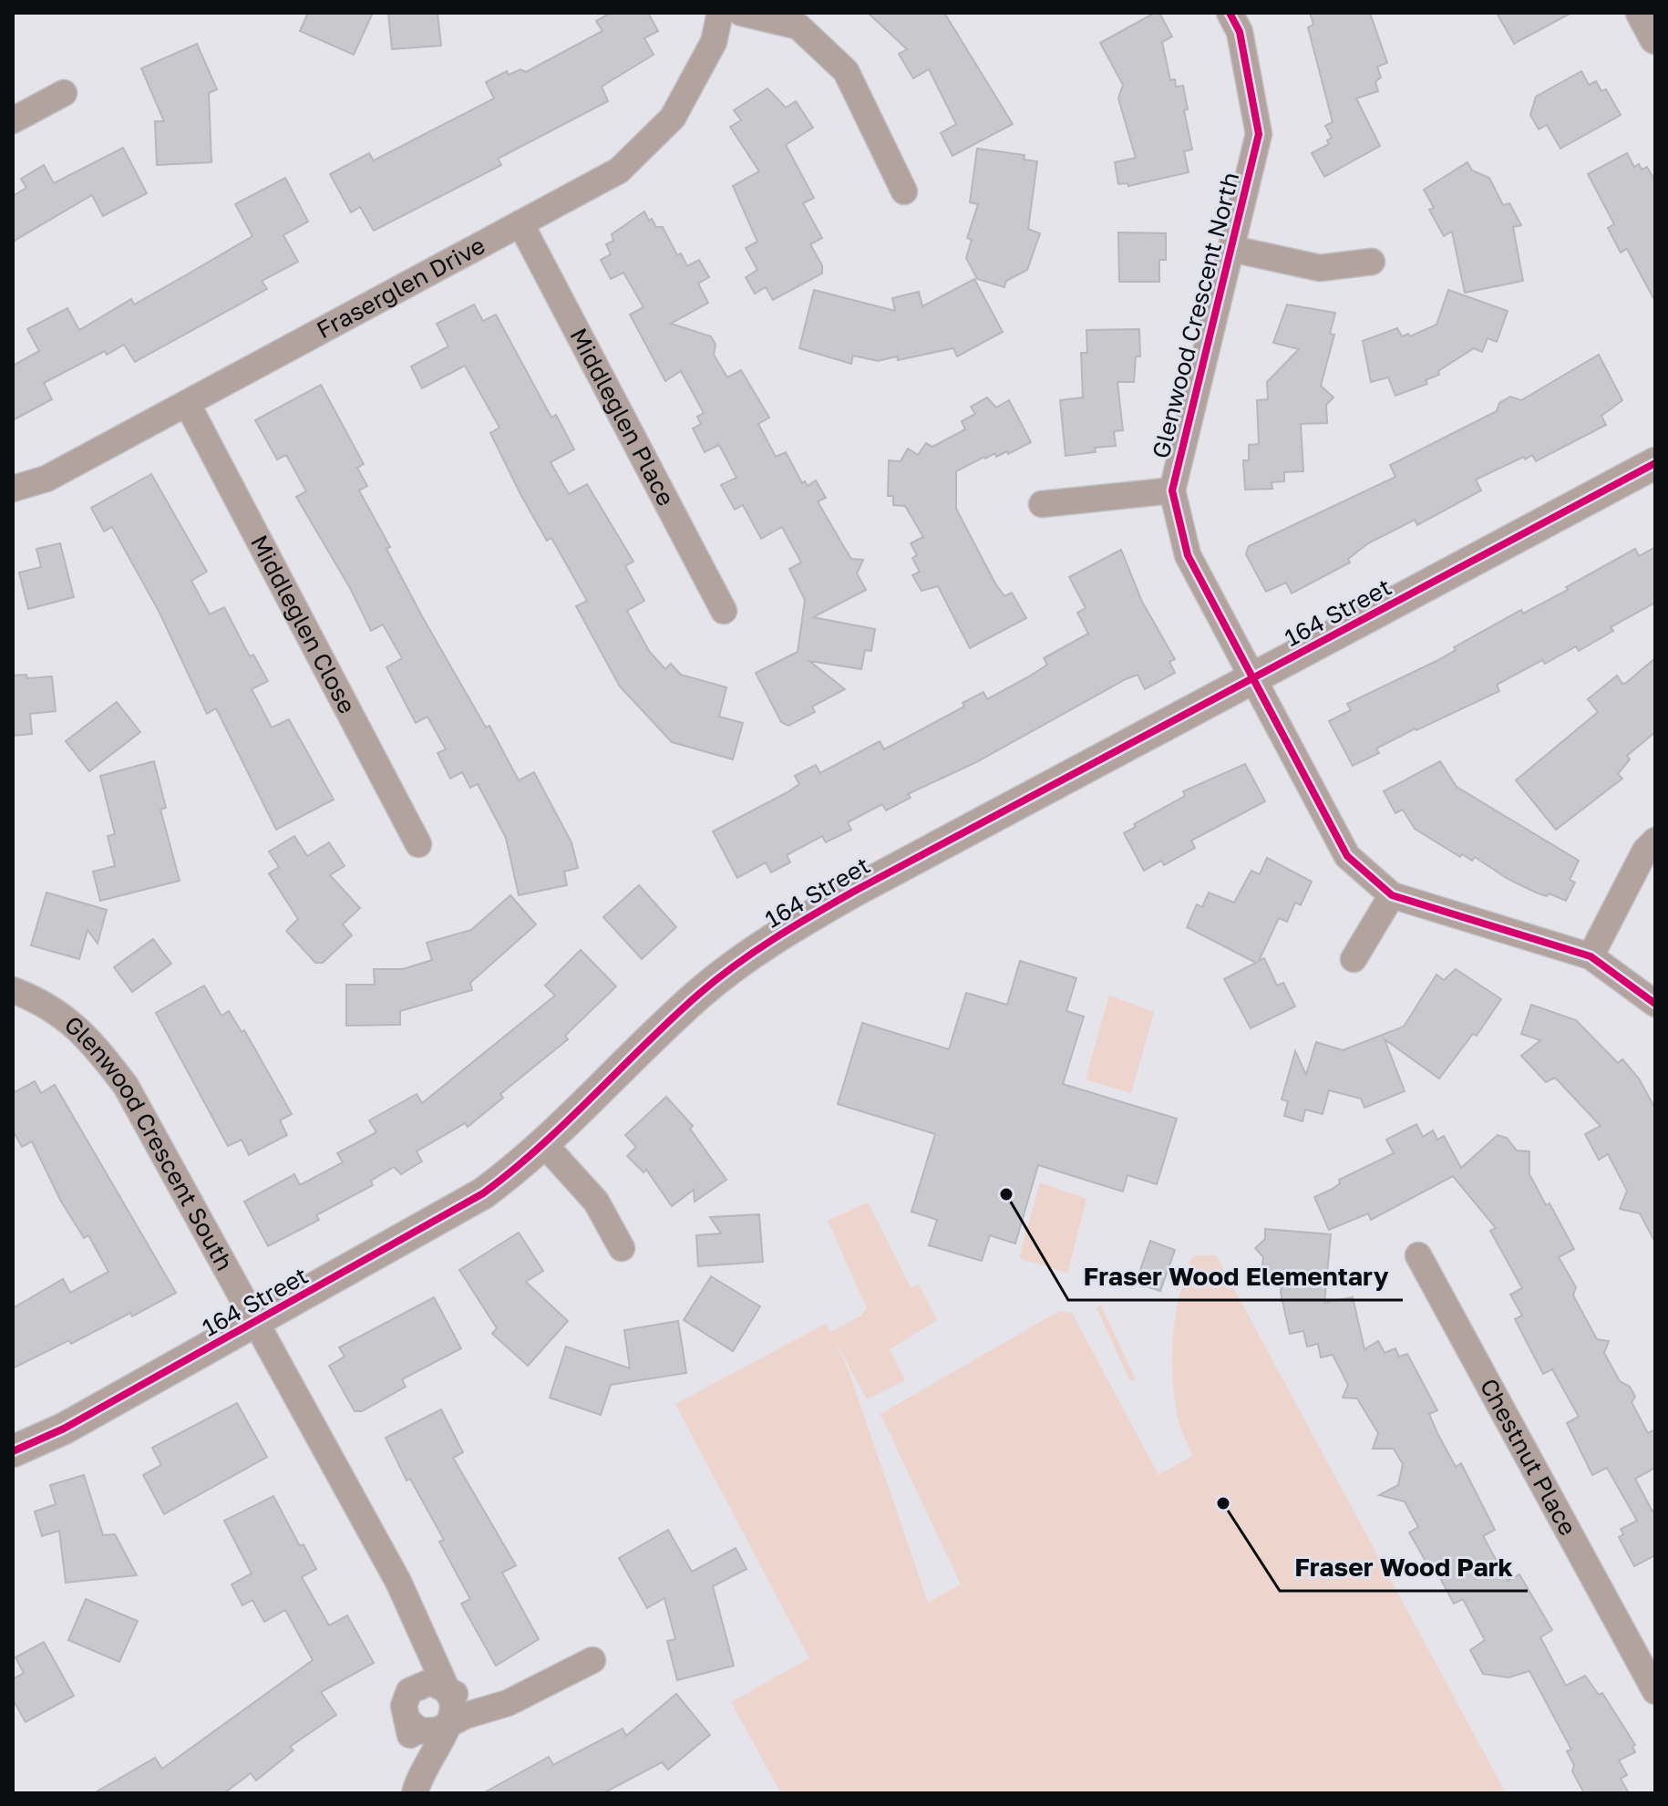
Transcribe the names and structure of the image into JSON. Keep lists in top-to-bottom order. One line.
{"streets":{"street":["Fraserglen Drive","Glenwood Crescent North","Middleglen Place","164 Street","Middleglen Close","Glenwood Crescent South","Chestnut Place"]},"crossings":[["Fraserglen Drive","Middleglen Place"],["Fraserglen Drive","Middleglen Close"],["Glenwood Crescent North","164 Street"],["164 Street","Glenwood Crescent South"]],"places":["Fraser Wood Elementary","Fraser Wood Park"]}
